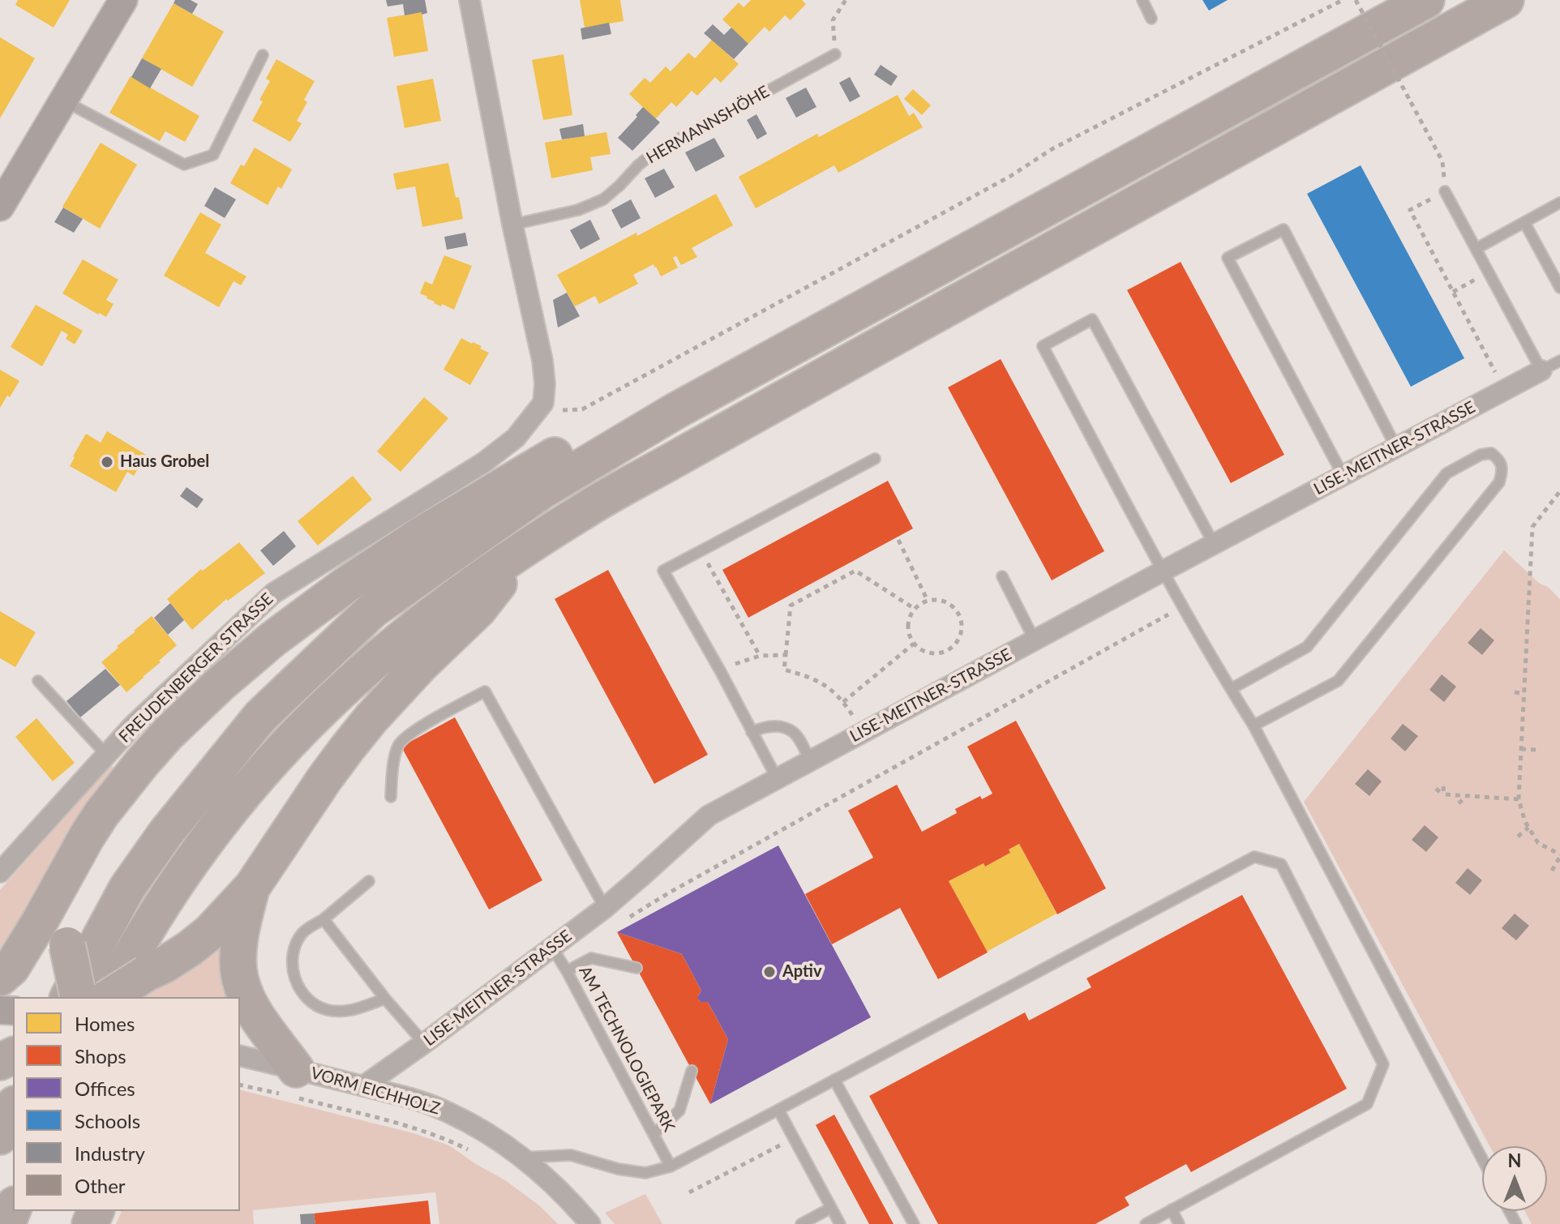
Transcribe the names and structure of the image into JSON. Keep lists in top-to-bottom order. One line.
{"streets":{"street":["LISE-MEITNER-STRASSE","FREUDENBERGER STRASSE","VORM EICHHOLZ"],"lane":["HERMANNSHÖHE","AM TECHNOLOGIEPARK"]},"crossings":[["LISE-MEITNER-STRASSE","AM TECHNOLOGIEPARK"],["LISE-MEITNER-STRASSE","VORM EICHHOLZ"]],"places":["Haus Grobel","Aptiv"],"legend":["Homes","Shops","Offices","Schools","Industry","Other"],"north":"top"}
